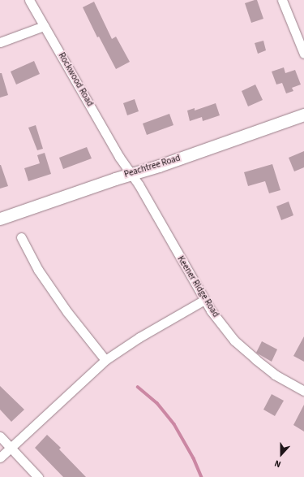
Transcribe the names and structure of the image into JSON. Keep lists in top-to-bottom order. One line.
{"streets":{"street":["Rockwood Road","Peachtree Road","Keener Ridge Road"]},"crossings":[["Rockwood Road","Peachtree Road"],["Rockwood Road","Keener Ridge Road"],["Peachtree Road","Keener Ridge Road"]],"north":"bottom"}
